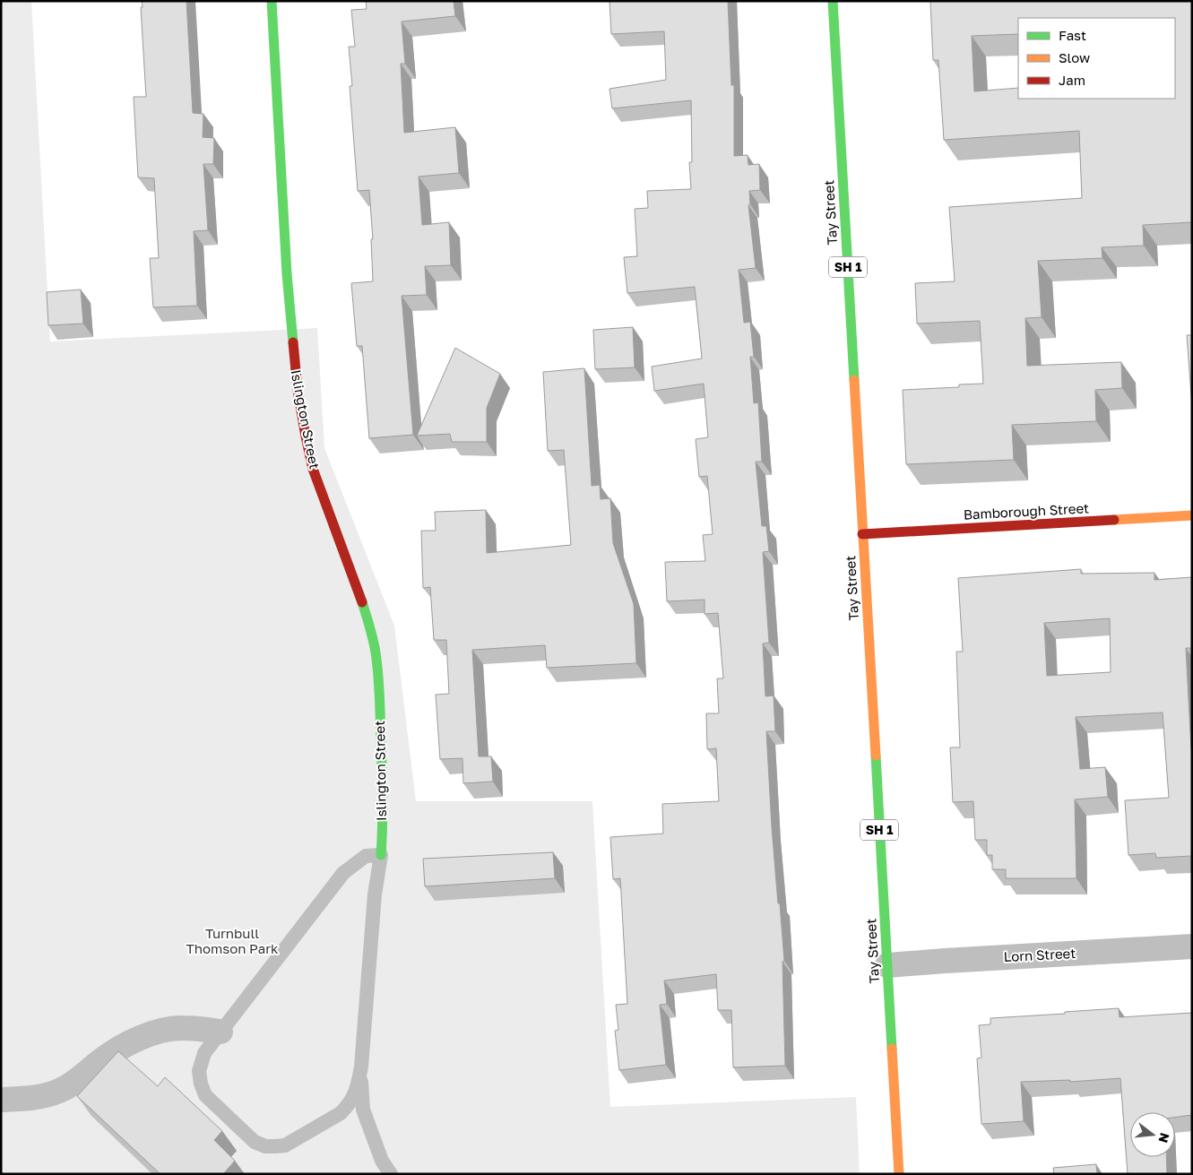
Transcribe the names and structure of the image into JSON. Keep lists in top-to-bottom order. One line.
{"streets":{"main road":["Tay Street","SH 1","Islington Street","Bamborough Street"],"street":["Lorn Street"]},"crossings":[["Tay Street","Bamborough Street"],["Tay Street","Lorn Street"]],"parks":["Turnbull Thomson Park"],"legend":["Fast","Slow","Jam"],"north":"right"}
